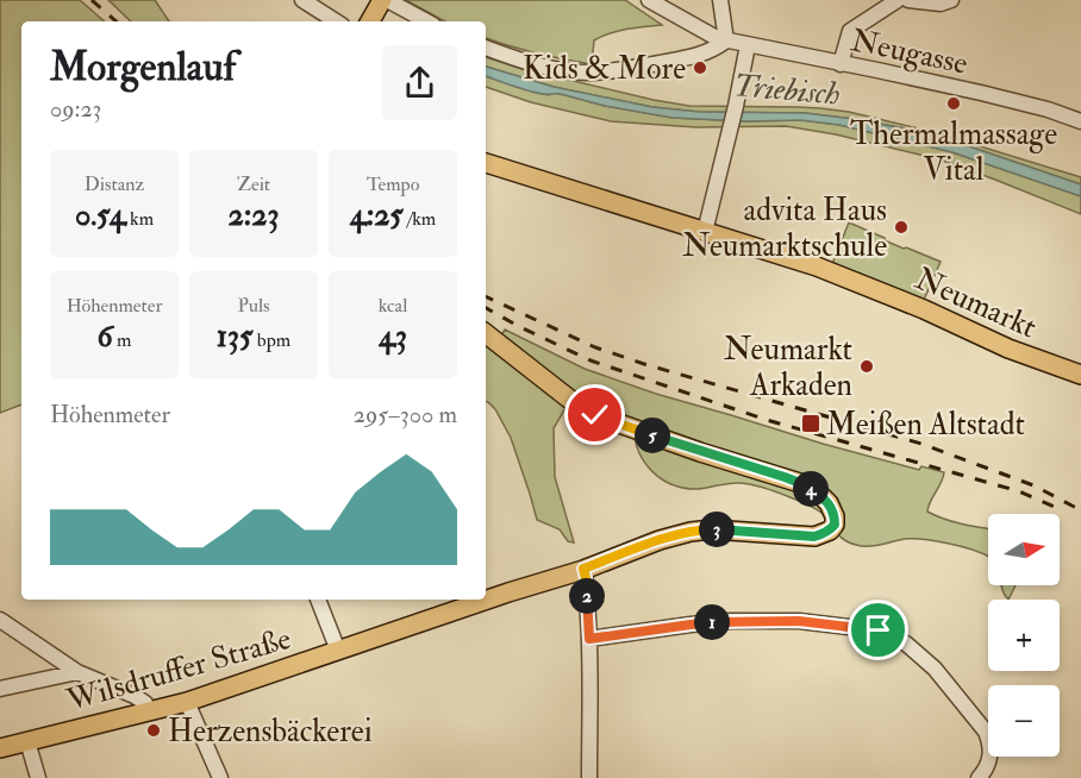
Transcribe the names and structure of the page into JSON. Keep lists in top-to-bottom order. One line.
{"streets":{"main road":["Neumarkt","Wilsdruffer Straße"],"street":["Neugasse"]},"water":["Triebisch"],"places":{"other":["Kids & More","Thermalmassage Vital","advita Haus Neumarktschule","Neumarkt Arkaden","Herzensbäckerei"],"transit":["Meißen Altstadt"]},"north":"right","page":{"heading":["Morgenlauf","09:23"],"stats":[["Distanz","0.54 km"],["Zeit","2:23"],["Tempo","4:25 /km"],["Höhenmeter","6 m"],["Puls","135 bpm"],["kcal","43"]],"chart":["Höhenmeter","295–300 m"],"pins":["5","4","3","2","1"],"map_buttons":["+","−"]}}
